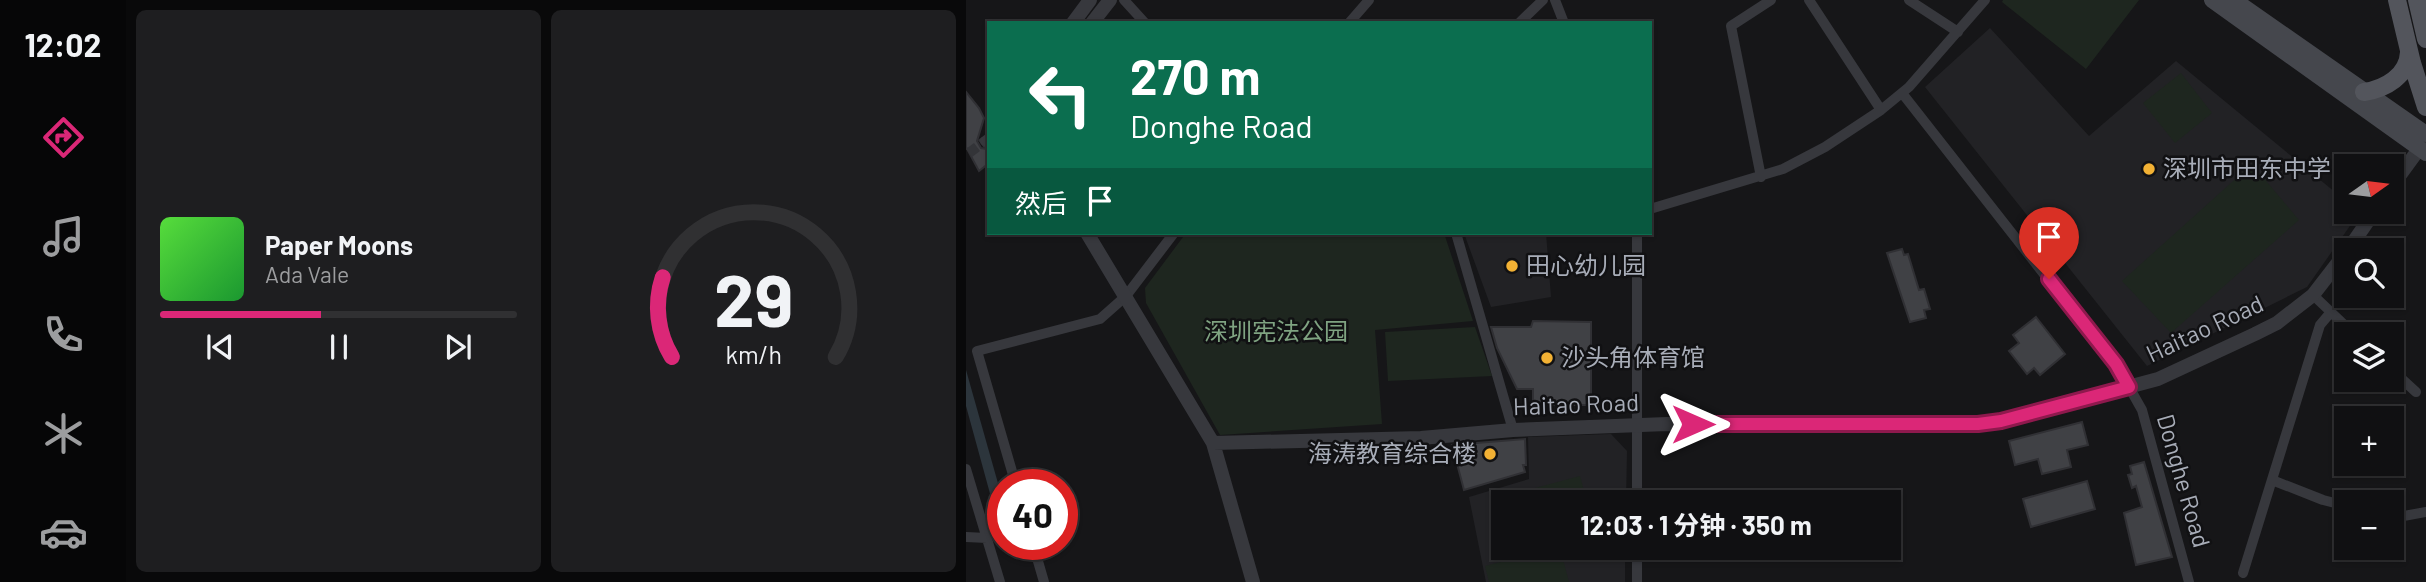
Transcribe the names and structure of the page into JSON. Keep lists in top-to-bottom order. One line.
{"streets":{"street":["Haitao Road","Donghe Road"]},"crossings":[["Haitao Road","Donghe Road"]],"parks":["深圳宪法公园"],"places":["深圳市田东中学","田心幼儿园","沙头角体育馆","海涛教育综合楼"],"north":"right","page":{"tabs":"12:02","turn":["270 m","Donghe Road"],"map_buttons":["+","−"],"then":"然后","song":["Paper Moons","Ada Vale"],"limit":"40","trip":"12:03 · 1 分钟 · 350 m","gauge":["29","km/h"]}}
